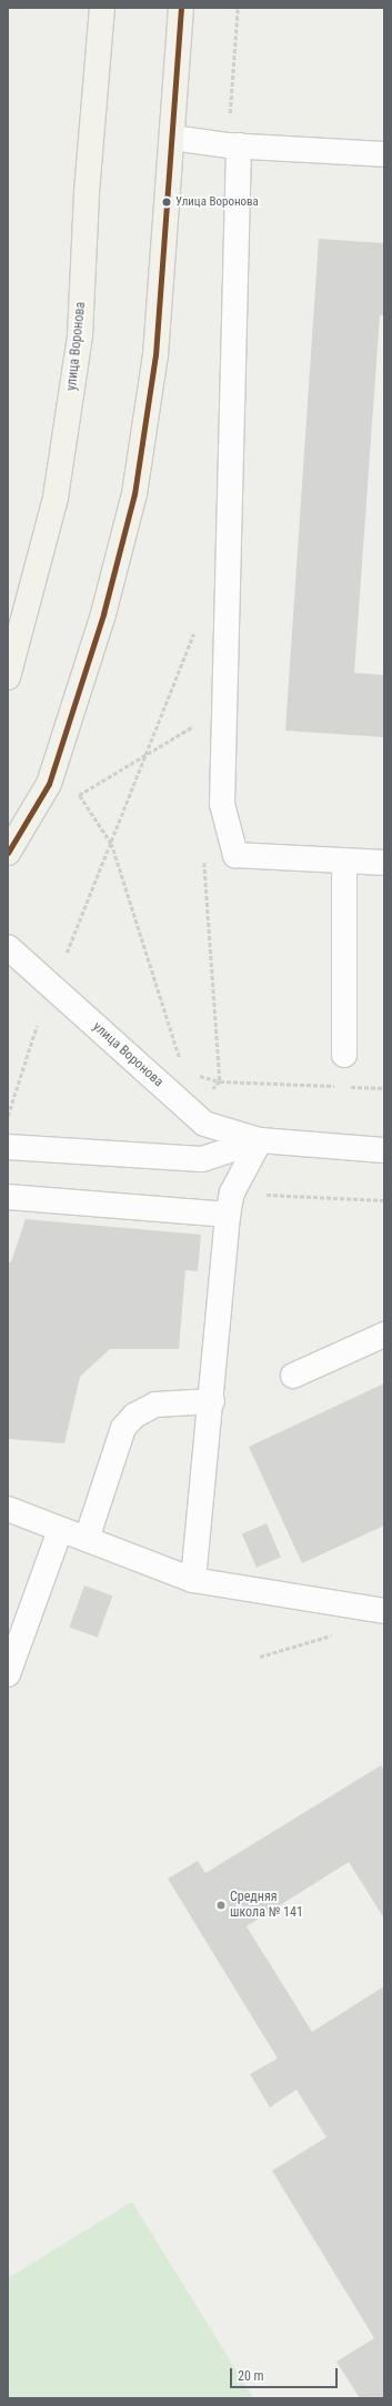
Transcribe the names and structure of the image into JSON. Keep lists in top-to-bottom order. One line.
{"streets":{"main road":["улица Воронова"]},"places":["Улица Воронова","Средняя школа № 141"],"scale_bar":"20 m"}
